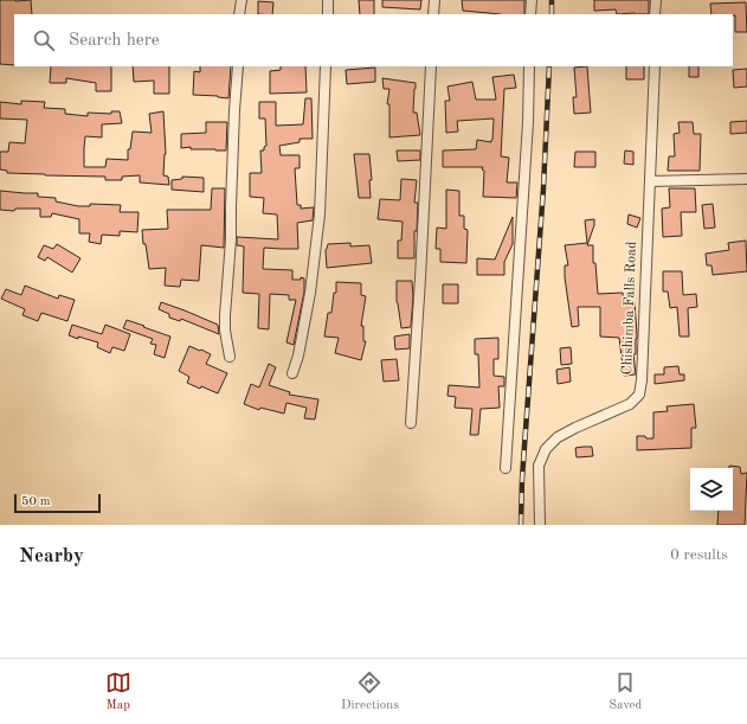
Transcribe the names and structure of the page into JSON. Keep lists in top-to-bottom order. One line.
{"streets":{"street":["Chishimba Falls Road"]},"scale_bar":"50 m","page":{"search":"Search here","scale":"50 m","heading":["Nearby","0 results"],"nav":["Map","Directions","Saved"]}}
